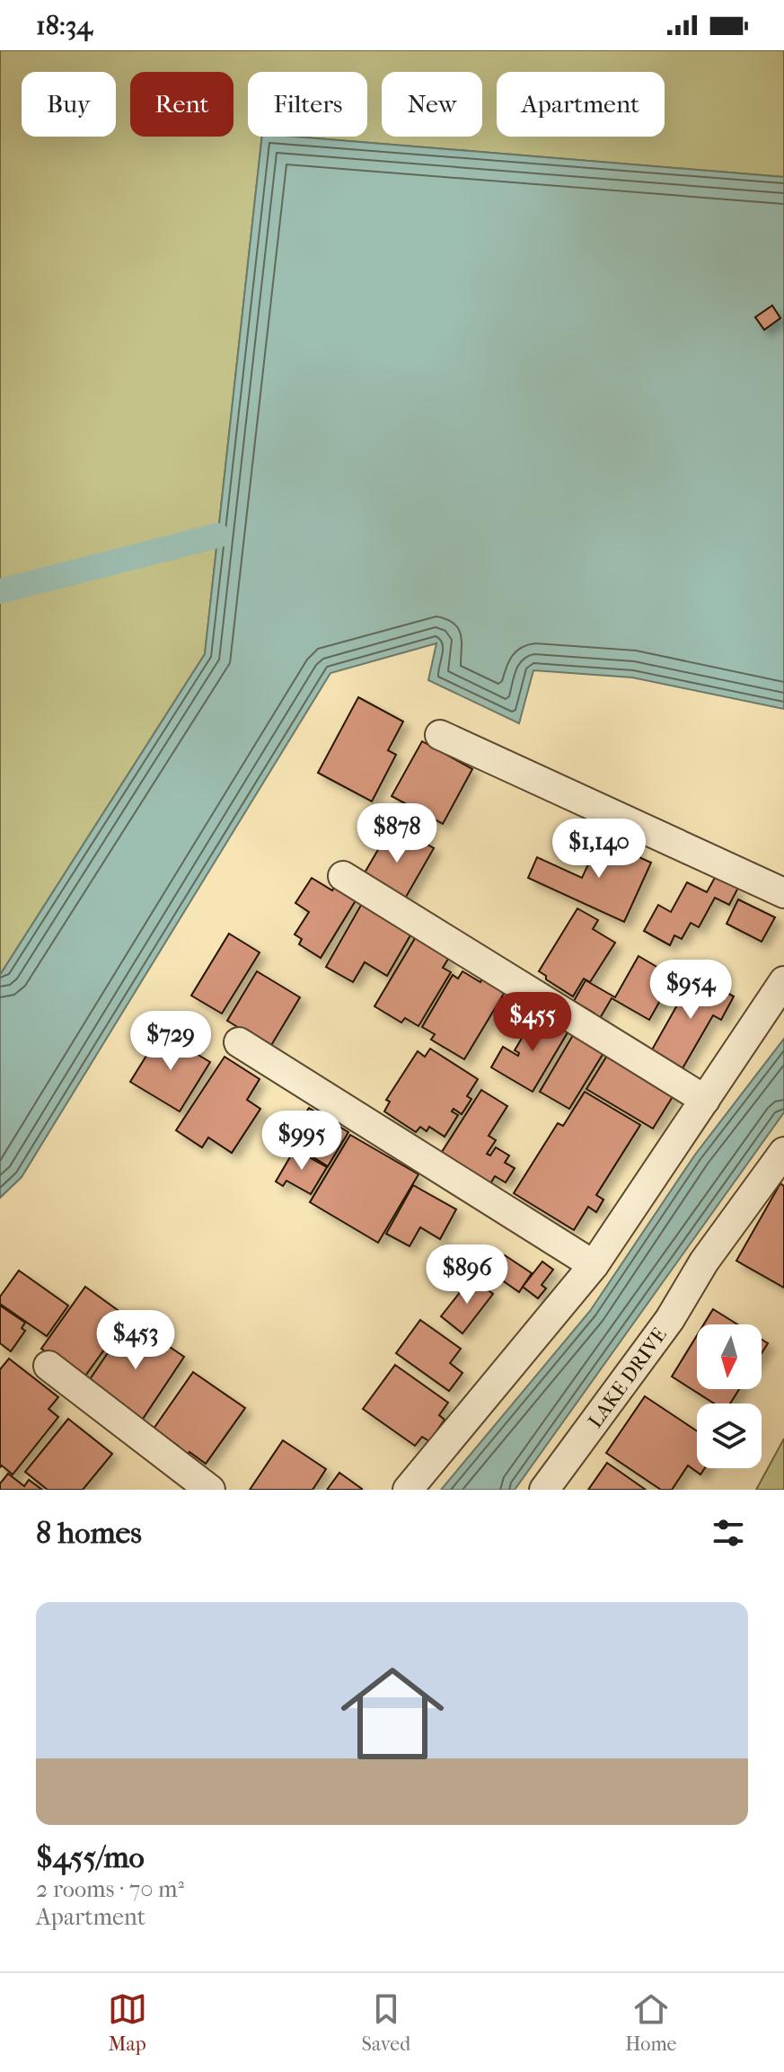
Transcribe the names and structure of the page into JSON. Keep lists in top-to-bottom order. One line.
{"streets":{"street":["LAKE DRIVE"]},"north":"bottom","page":{"status":"18:34","chip":["Buy","Rent","Filters","New","Apartment"],"price":["$878","$1,140","$954","$455","$729","$995","$896","$453"],"heading":"8 homes","list":[{"name":"$455/mo","note":"2 rooms · 70 m² · Apartment"}],"tabs":["Map","Saved","Home"]}}
